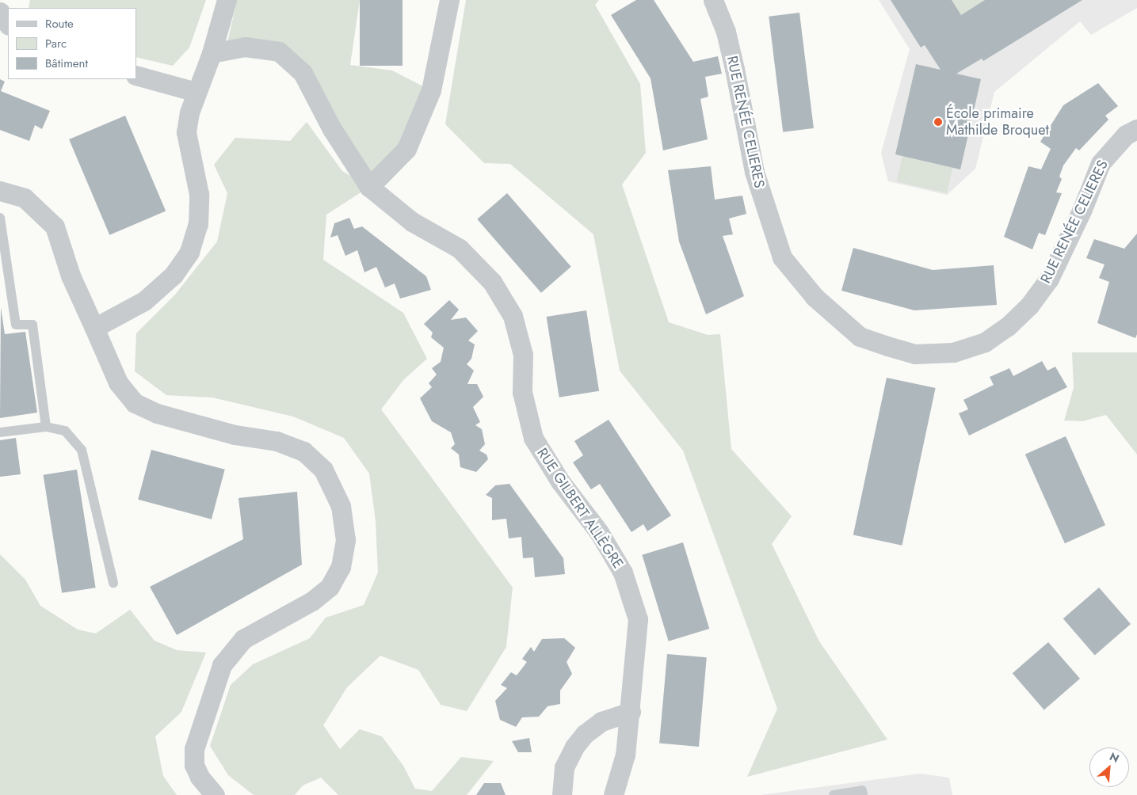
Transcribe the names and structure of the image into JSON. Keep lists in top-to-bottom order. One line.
{"streets":{"street":["RUE RENÉE CELIERES","RUE GILBERT ALLÈGRE"]},"places":["École primaire Mathilde Broquet"],"legend":["Route","Parc","Bâtiment"],"north":"top right"}
